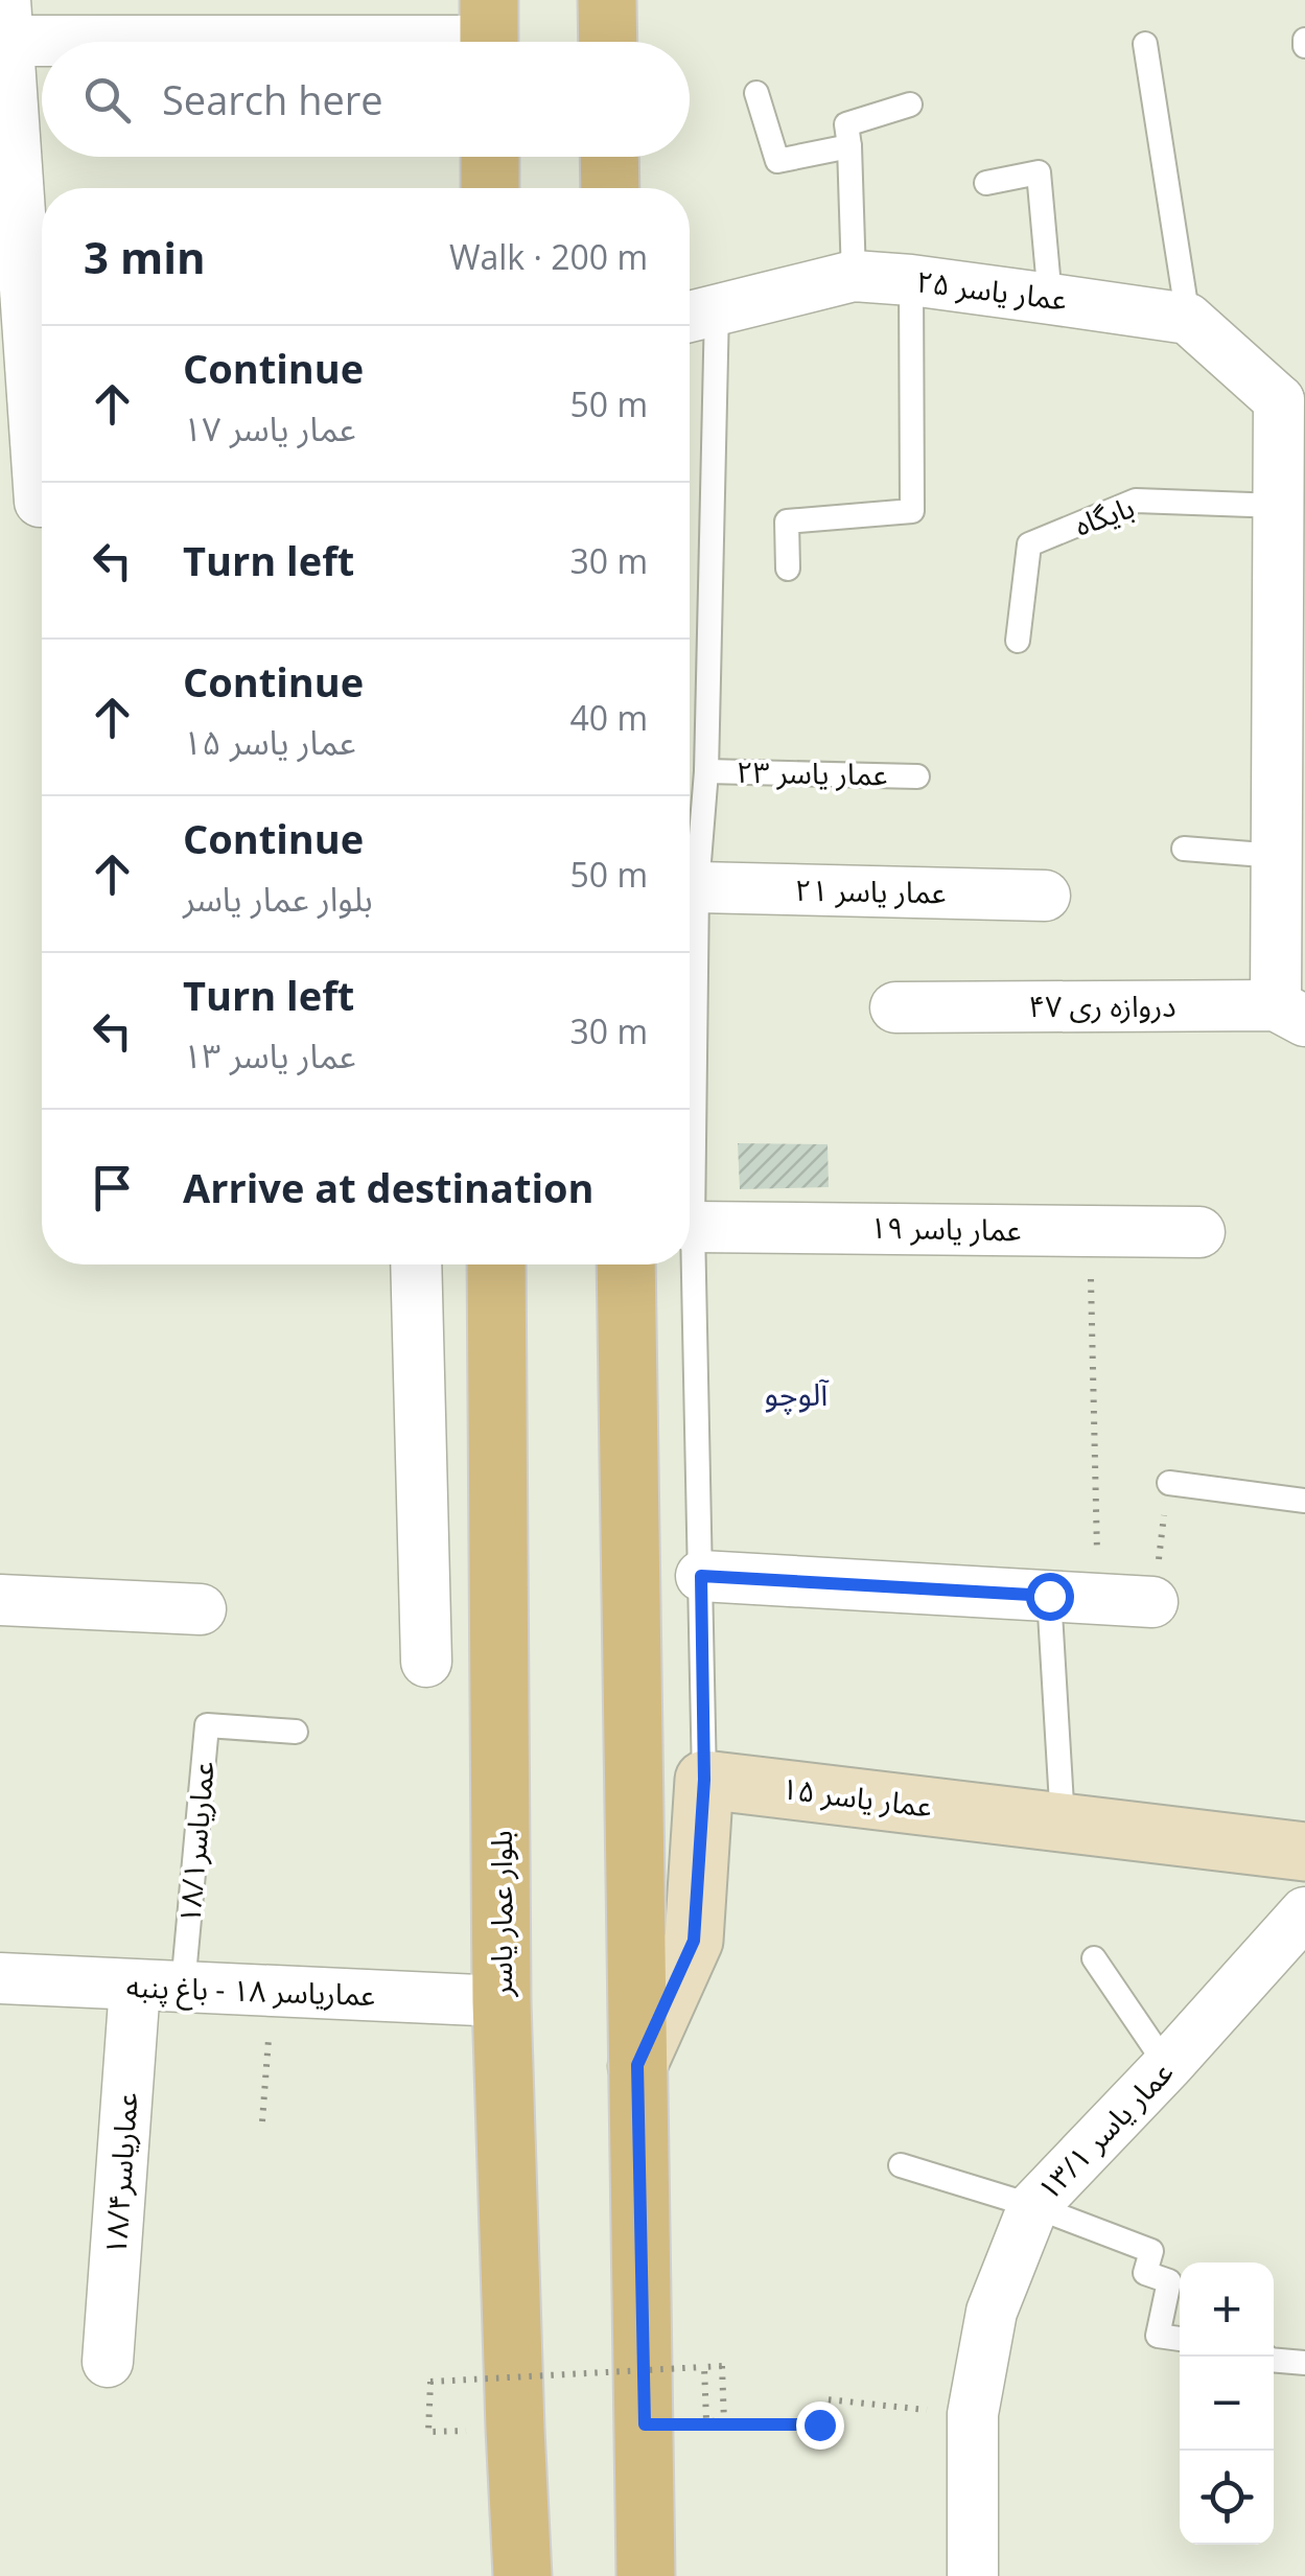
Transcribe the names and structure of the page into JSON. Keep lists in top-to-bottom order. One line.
{"streets":{"main road":["عمار یاسر ۱۵","بلوار عمار یاسر"],"street":["عمار یاسر ۲۵","عمار یاسر ۲۱","دروازه ری ۴۷","عمار یاسر ۱۹","عماریاسر ۱۸ - باغ پنبه","عمار یاسر ۱۳/۱","عماریاسر۱۸/۴"],"lane":["بایگاه","عمار یاسر ۲۳","عماریاسر۱۸/۱"]},"crossings":[["عماریاسر۱۸/۱","عماریاسر ۱۸ - باغ پنبه"],["عماریاسر۱۸/۱","عماریاسر۱۸/۴"],["بلوار عمار یاسر","عماریاسر ۱۸ - باغ پنبه"],["عماریاسر ۱۸ - باغ پنبه","عماریاسر۱۸/۴"]],"districts":["آلوچو"],"page":{"search":"Search here","heading":["3 min","Walk · 200 m"],"list":[["Continue","عمار یاسر ۱۷","50 m"],["Turn left","30 m"],["Continue","عمار یاسر ۱۵","40 m"],["Continue","بلوار عمار یاسر","50 m"],["Turn left","عمار یاسر ۱۳","30 m"],"Arrive at destination"],"map_buttons":["+","−"]}}
